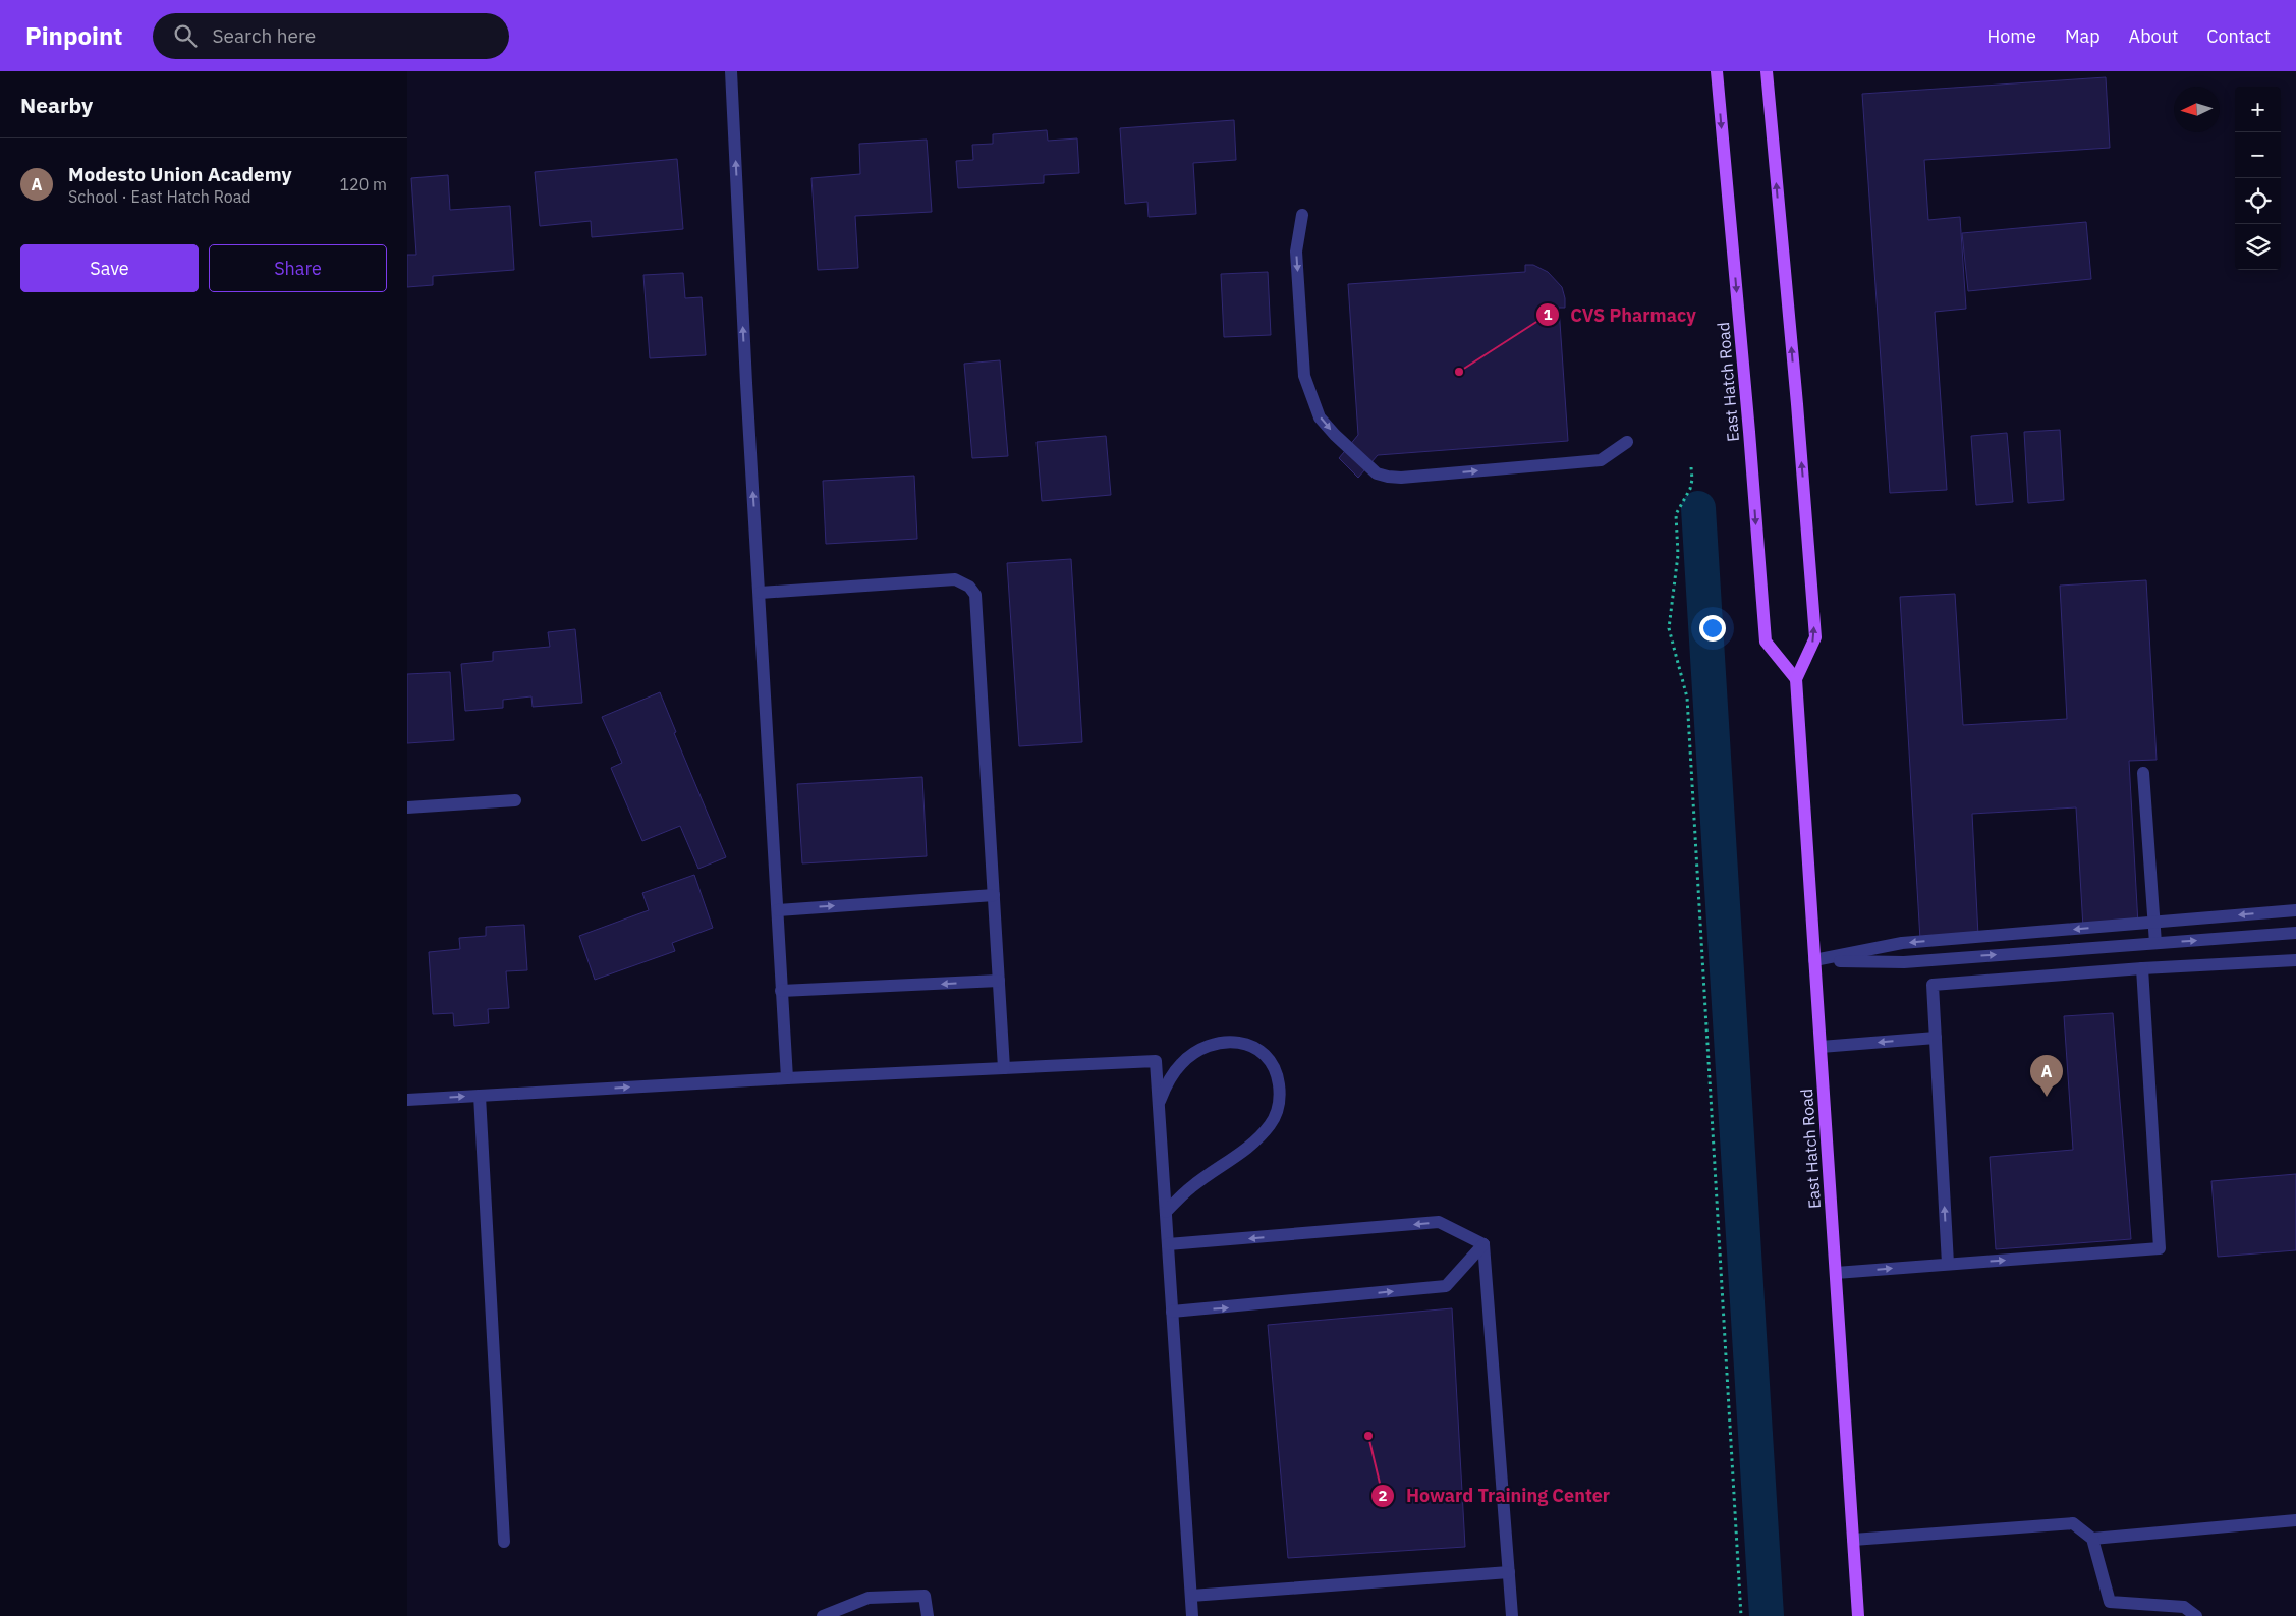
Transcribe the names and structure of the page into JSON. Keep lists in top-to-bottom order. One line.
{"streets":{"main road":["East Hatch Road"]},"places":["CVS Pharmacy","Howard Training Center"],"north":"left","page":{"header":"Pinpoint","search":"Search here","nav":["Home","Map","About","Contact"],"heading":"Nearby","map_buttons":["+","−"],"list":[{"mark":"A","name":"Modesto Union Academy","note":"School · East Hatch Road","value":"120 m"}],"buttons":["Save","Share"],"pins":"A"}}
